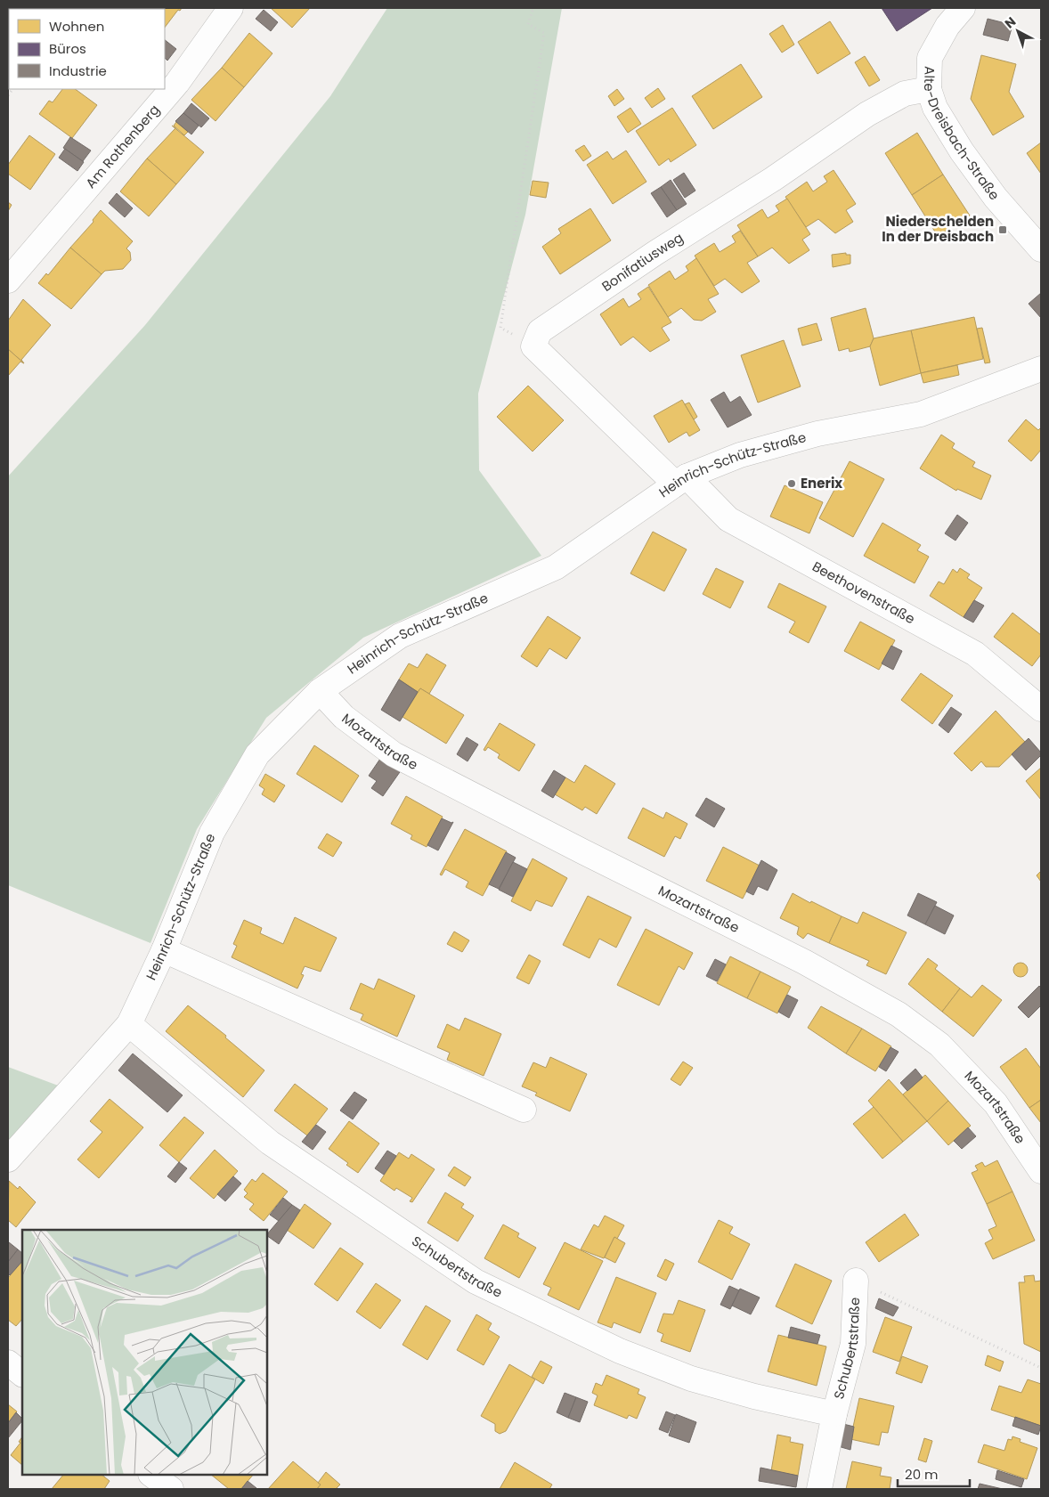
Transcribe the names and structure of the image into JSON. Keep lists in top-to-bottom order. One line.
{"streets":{"street":["Alte-Dreisbach-Straße","Am Rothenberg","Bonifatiusweg","Heinrich-Schütz-Straße","Beethovenstraße","Mozartstraße","Schubertstraße"]},"crossings":[["Alte-Dreisbach-Straße","Bonifatiusweg"],["Bonifatiusweg","Heinrich-Schütz-Straße"],["Bonifatiusweg","Beethovenstraße"],["Heinrich-Schütz-Straße","Beethovenstraße"],["Heinrich-Schütz-Straße","Mozartstraße"],["Heinrich-Schütz-Straße","Schubertstraße"]],"places":{"transit":["Niederschelden In der Dreisbach"],"other":["Enerix"]},"legend":["Wohnen","Büros","Industrie"],"scale_bar":"20 m","north":"top left"}
